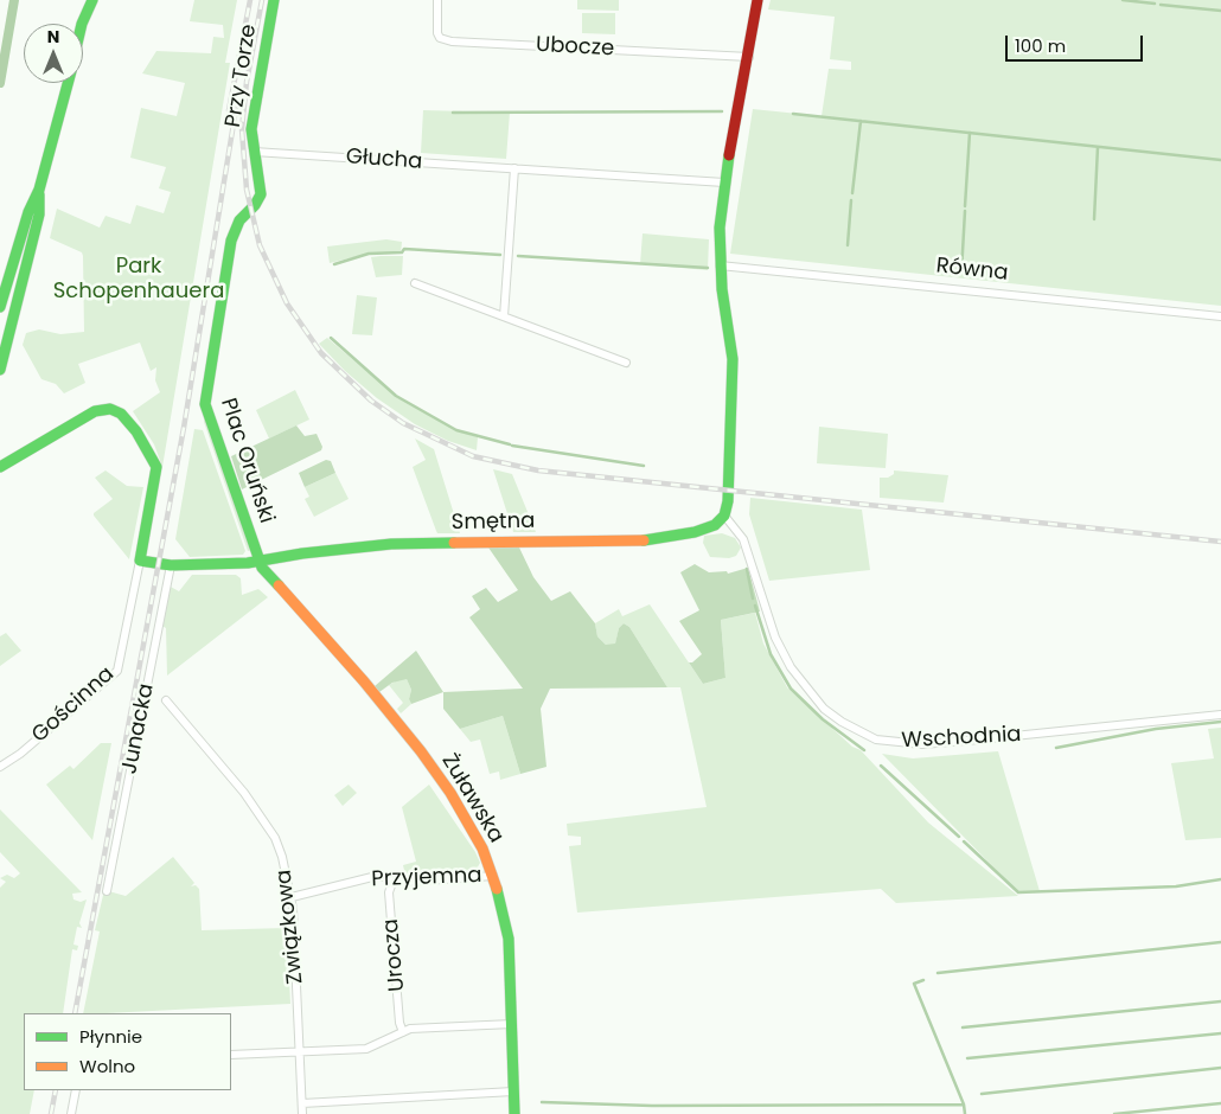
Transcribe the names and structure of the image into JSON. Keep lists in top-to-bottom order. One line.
{"streets":{"street":["Ubocze","Przy Torze","Głucha","Równa","Plac Oruński","Smętna","Gościnna","Junacka","Wschodnia","Żuławska","Przyjemna","Związkowa","Urocza"]},"crossings":[["Przy Torze","Głucha"],["Przy Torze","Plac Oruński"],["Plac Oruński","Smętna"],["Plac Oruński","Żuławska"],["Smętna","Wschodnia"],["Smętna","Żuławska"],["Żuławska","Przyjemna"],["Przyjemna","Związkowa"],["Przyjemna","Urocza"]],"parks":["Park Schopenhauera"],"legend":["Płynnie","Wolno"],"scale_bar":"100 m","north":"top"}
